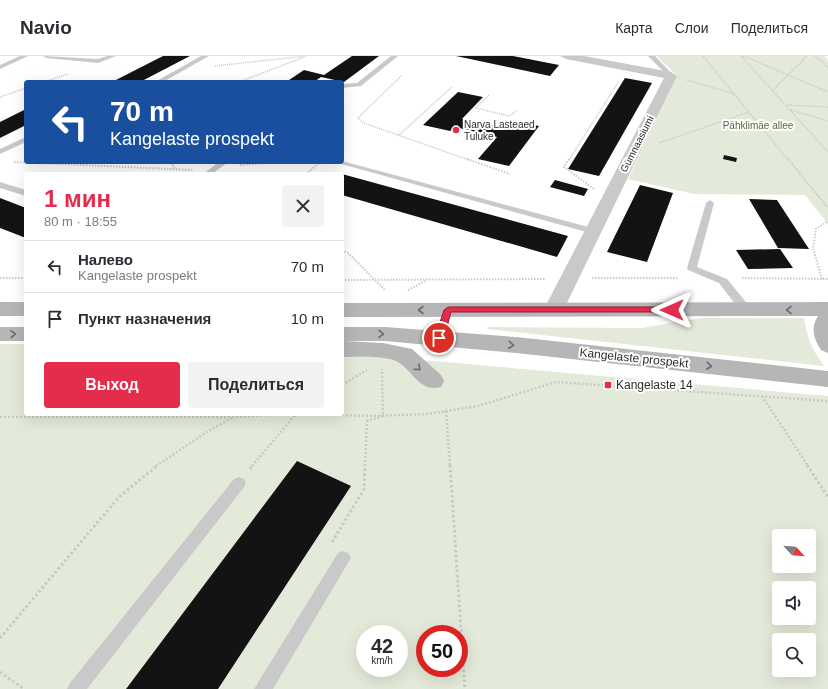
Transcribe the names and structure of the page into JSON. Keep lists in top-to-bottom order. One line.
{"streets":{"main road":["Kangelaste prospekt"],"street":["Gümnaasiumi"]},"parks":["Pähklimäe allee"],"places":{"other":["Narva Lasteaed Tuluke"],"transit":["Kangelaste 14"]},"north":"bottom right","page":{"header":"Navio","nav":["Карта","Слои","Поделиться"],"turn":["70 m","Kangelaste prospekt"],"heading":["1 мин","80 m · 18:55"],"list":[{"name":"Налево","note":"Kangelaste prospekt","value":"70 m"},{"name":"Пункт назначения","value":"10 m"}],"buttons":["Выход","Поделиться"],"speed":"42 km/h","limit":"50"}}
